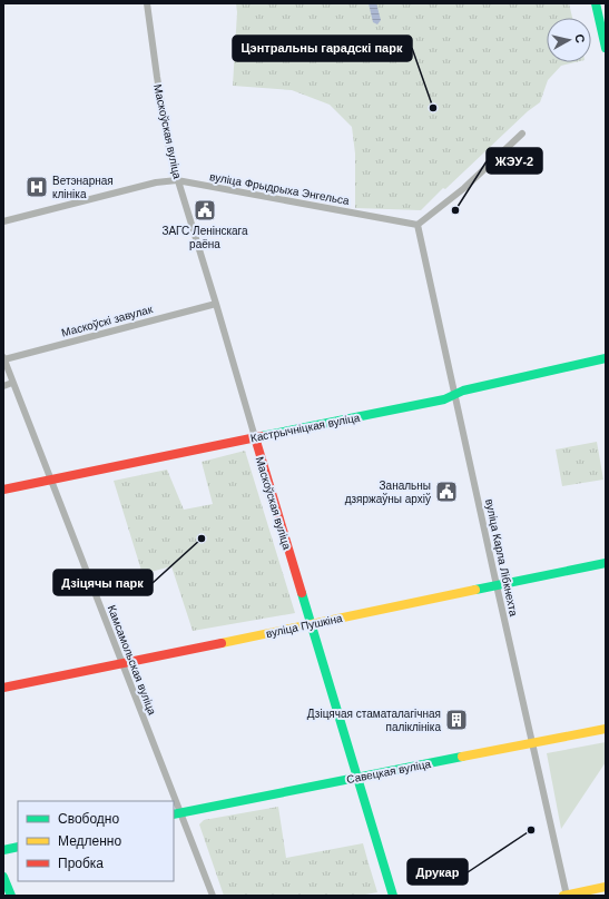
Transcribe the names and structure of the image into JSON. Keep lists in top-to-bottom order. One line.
{"streets":{"main road":["Маскоўская вуліца","Кастрычніцкая вуліца","вуліца Пушкіна","Савецкая вуліца"],"street":["вуліца Фрыдрыха Энгельса","Маскоўскі завулак","вуліца Карла Лібкнехта","Камсамольская вуліца"]},"crossings":[["Маскоўская вуліца","вуліца Фрыдрыха Энгельса"],["Маскоўская вуліца","Маскоўскі завулак"],["Маскоўская вуліца","Кастрычніцкая вуліца"],["Маскоўская вуліца","вуліца Пушкіна"],["Маскоўская вуліца","Савецкая вуліца"],["вуліца Фрыдрыха Энгельса","вуліца Карла Лібкнехта"],["Маскоўскі завулак","Камсамольская вуліца"],["Кастрычніцкая вуліца","вуліца Карла Лібкнехта"],["Кастрычніцкая вуліца","Камсамольская вуліца"],["вуліца Карла Лібкнехта","вуліца Пушкіна"],["вуліца Карла Лібкнехта","Савецкая вуліца"],["вуліца Пушкіна","Камсамольская вуліца"],["Камсамольская вуліца","Савецкая вуліца"]],"places":{"other":["Цэнтральны гарадскі парк","ЖЭУ-2","Дзіцячы парк","Друкар"],"hospital":["Ветэнарная клініка"],"public building":["ЗАГС Ленінскага раёна","Занальны дзяржаўны архіў"],"building":["Дзіцячая стаматалагічная паліклініка"]},"legend":["Свободно","Медленно","Пробка"],"north":"right"}
